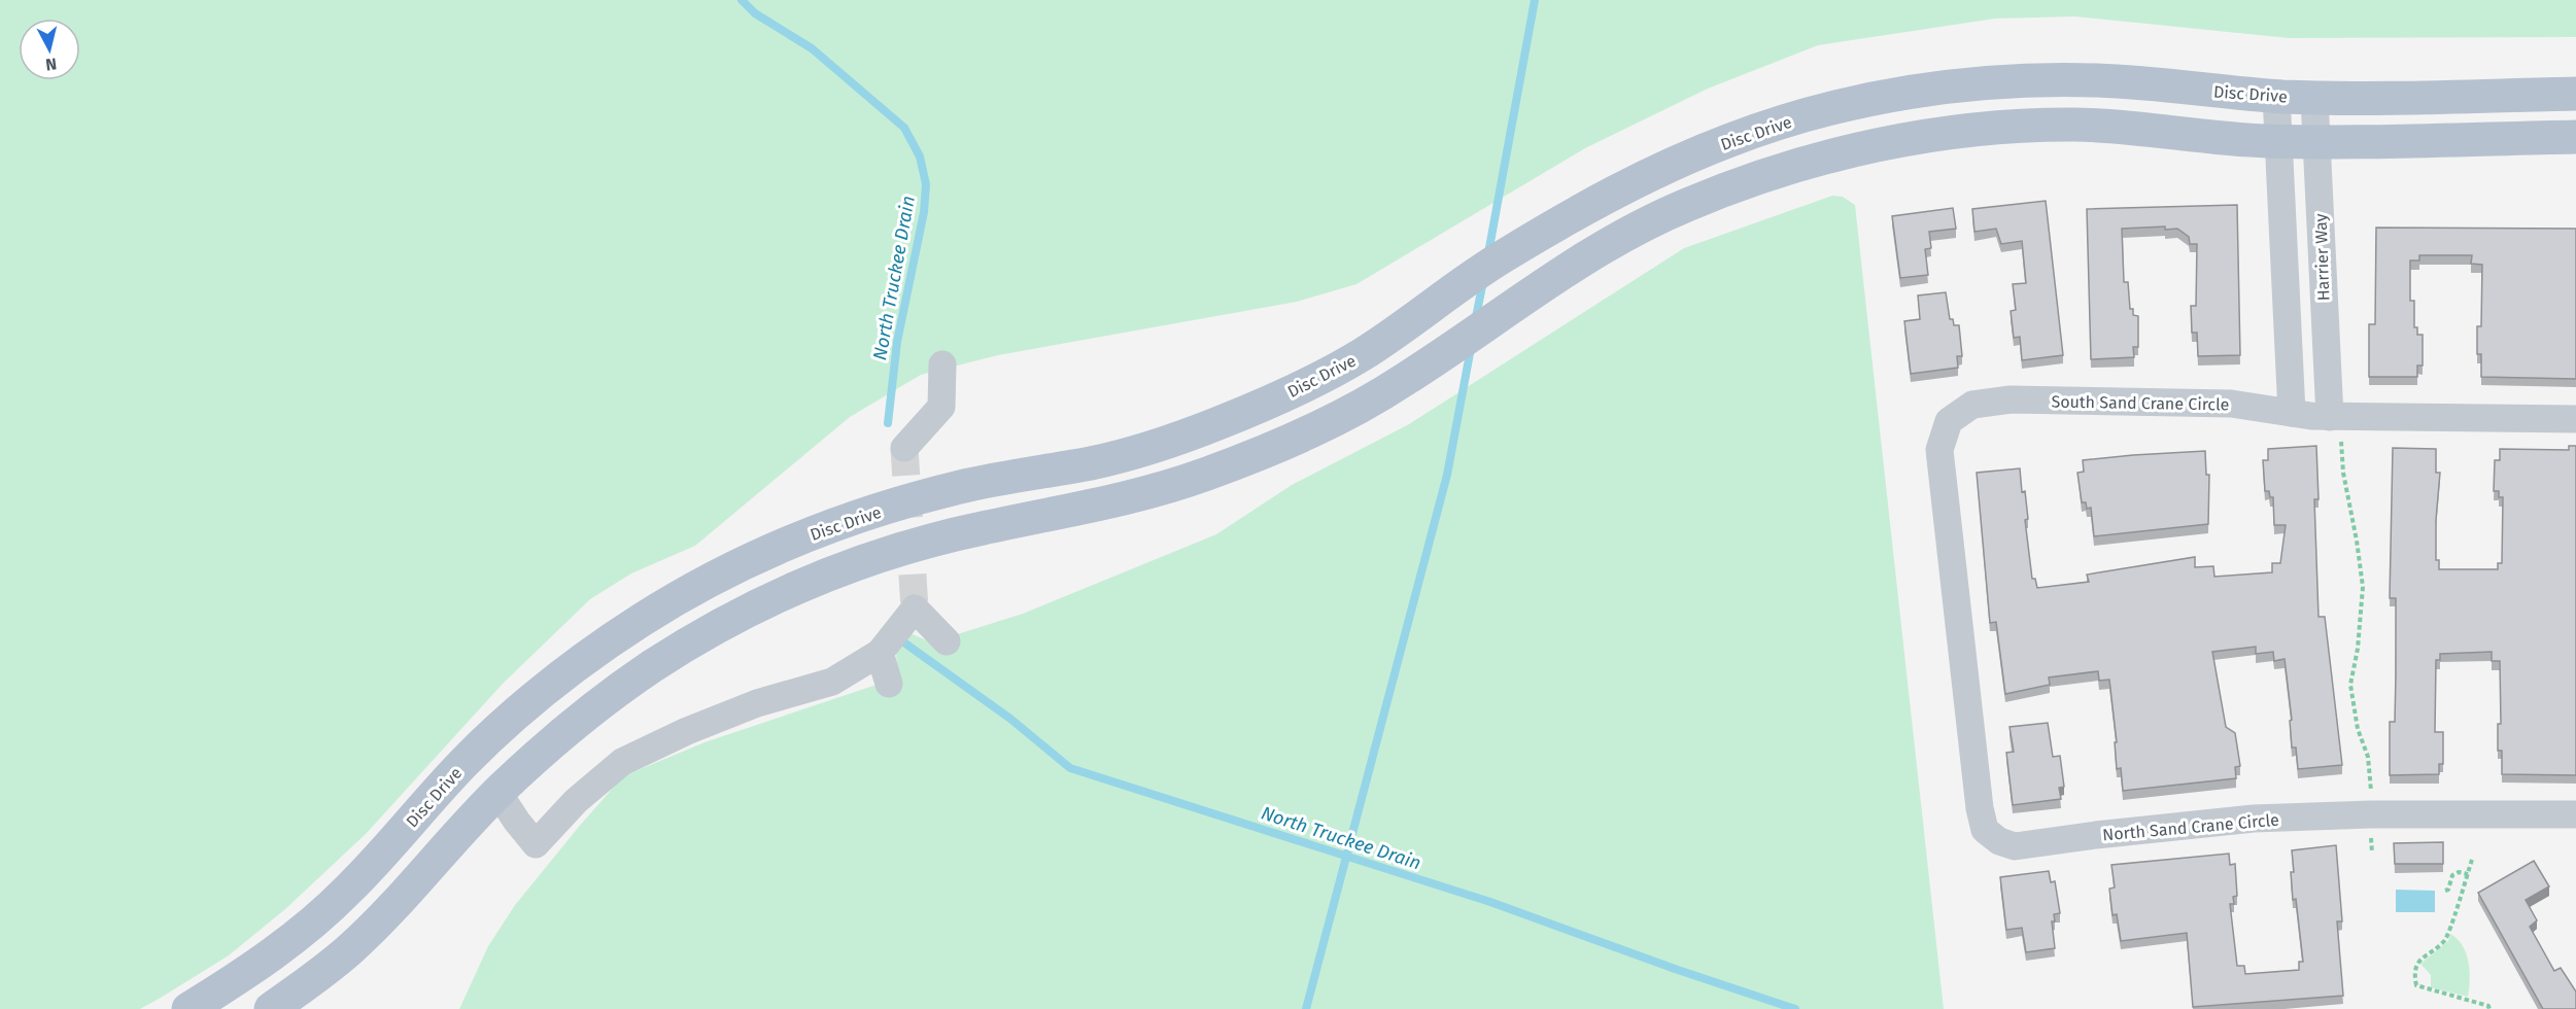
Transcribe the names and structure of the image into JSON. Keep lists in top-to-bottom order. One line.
{"streets":{"main road":["Disc Drive"],"street":["Harrier Way","South Sand Crane Circle","North Sand Crane Circle"]},"crossings":[["Disc Drive","Harrier Way"],["Harrier Way","South Sand Crane Circle"],["South Sand Crane Circle","North Sand Crane Circle"]],"water":["North Truckee Drain"],"north":"bottom"}
